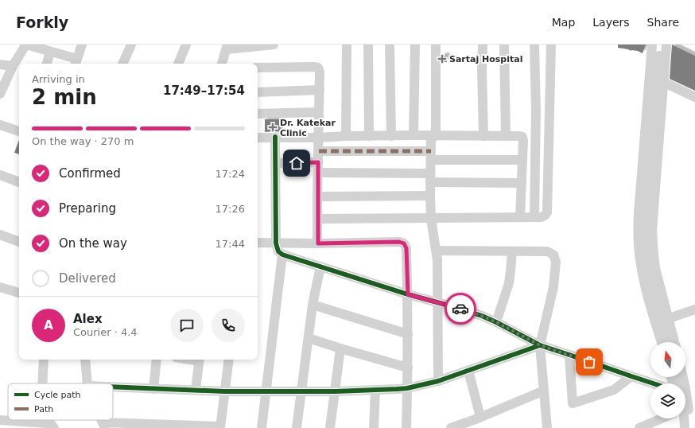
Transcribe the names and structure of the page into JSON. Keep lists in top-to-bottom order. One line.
{"places":{"health":["Sartaj Hospital","Dr. Katekar Clinic"]},"legend":["Cycle path","Path"],"north":"top","page":{"header":"Forkly","nav":["Map","Layers","Share"],"heading":["2 min","Arriving in","17:49–17:54"],"panel":["Alex","Courier · 4.4"],"bar":"On the way · 270 m","list":[["Confirmed","17:24"],["Preparing","17:26"],["On the way","17:44"],"Delivered"],"round":"A"}}
